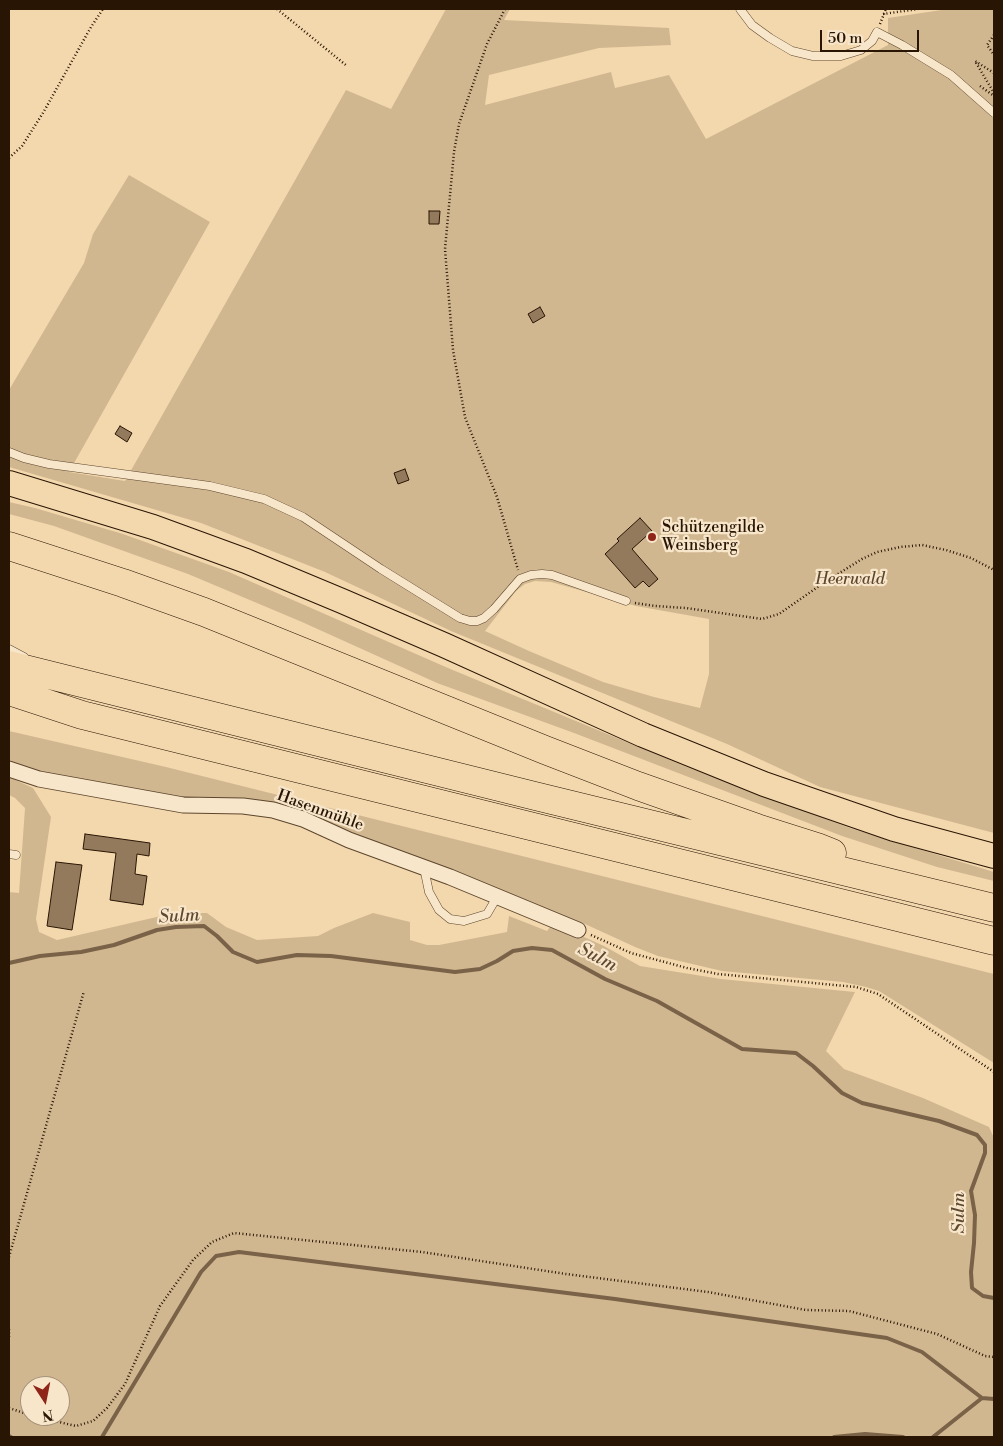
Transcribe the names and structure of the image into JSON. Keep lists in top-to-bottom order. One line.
{"streets":{"street":["Hasenmühle"]},"water":["Sulm"],"parks":["Heerwald"],"places":["Schützengilde Weinsberg"],"scale_bar":"50 m","north":"bottom"}
